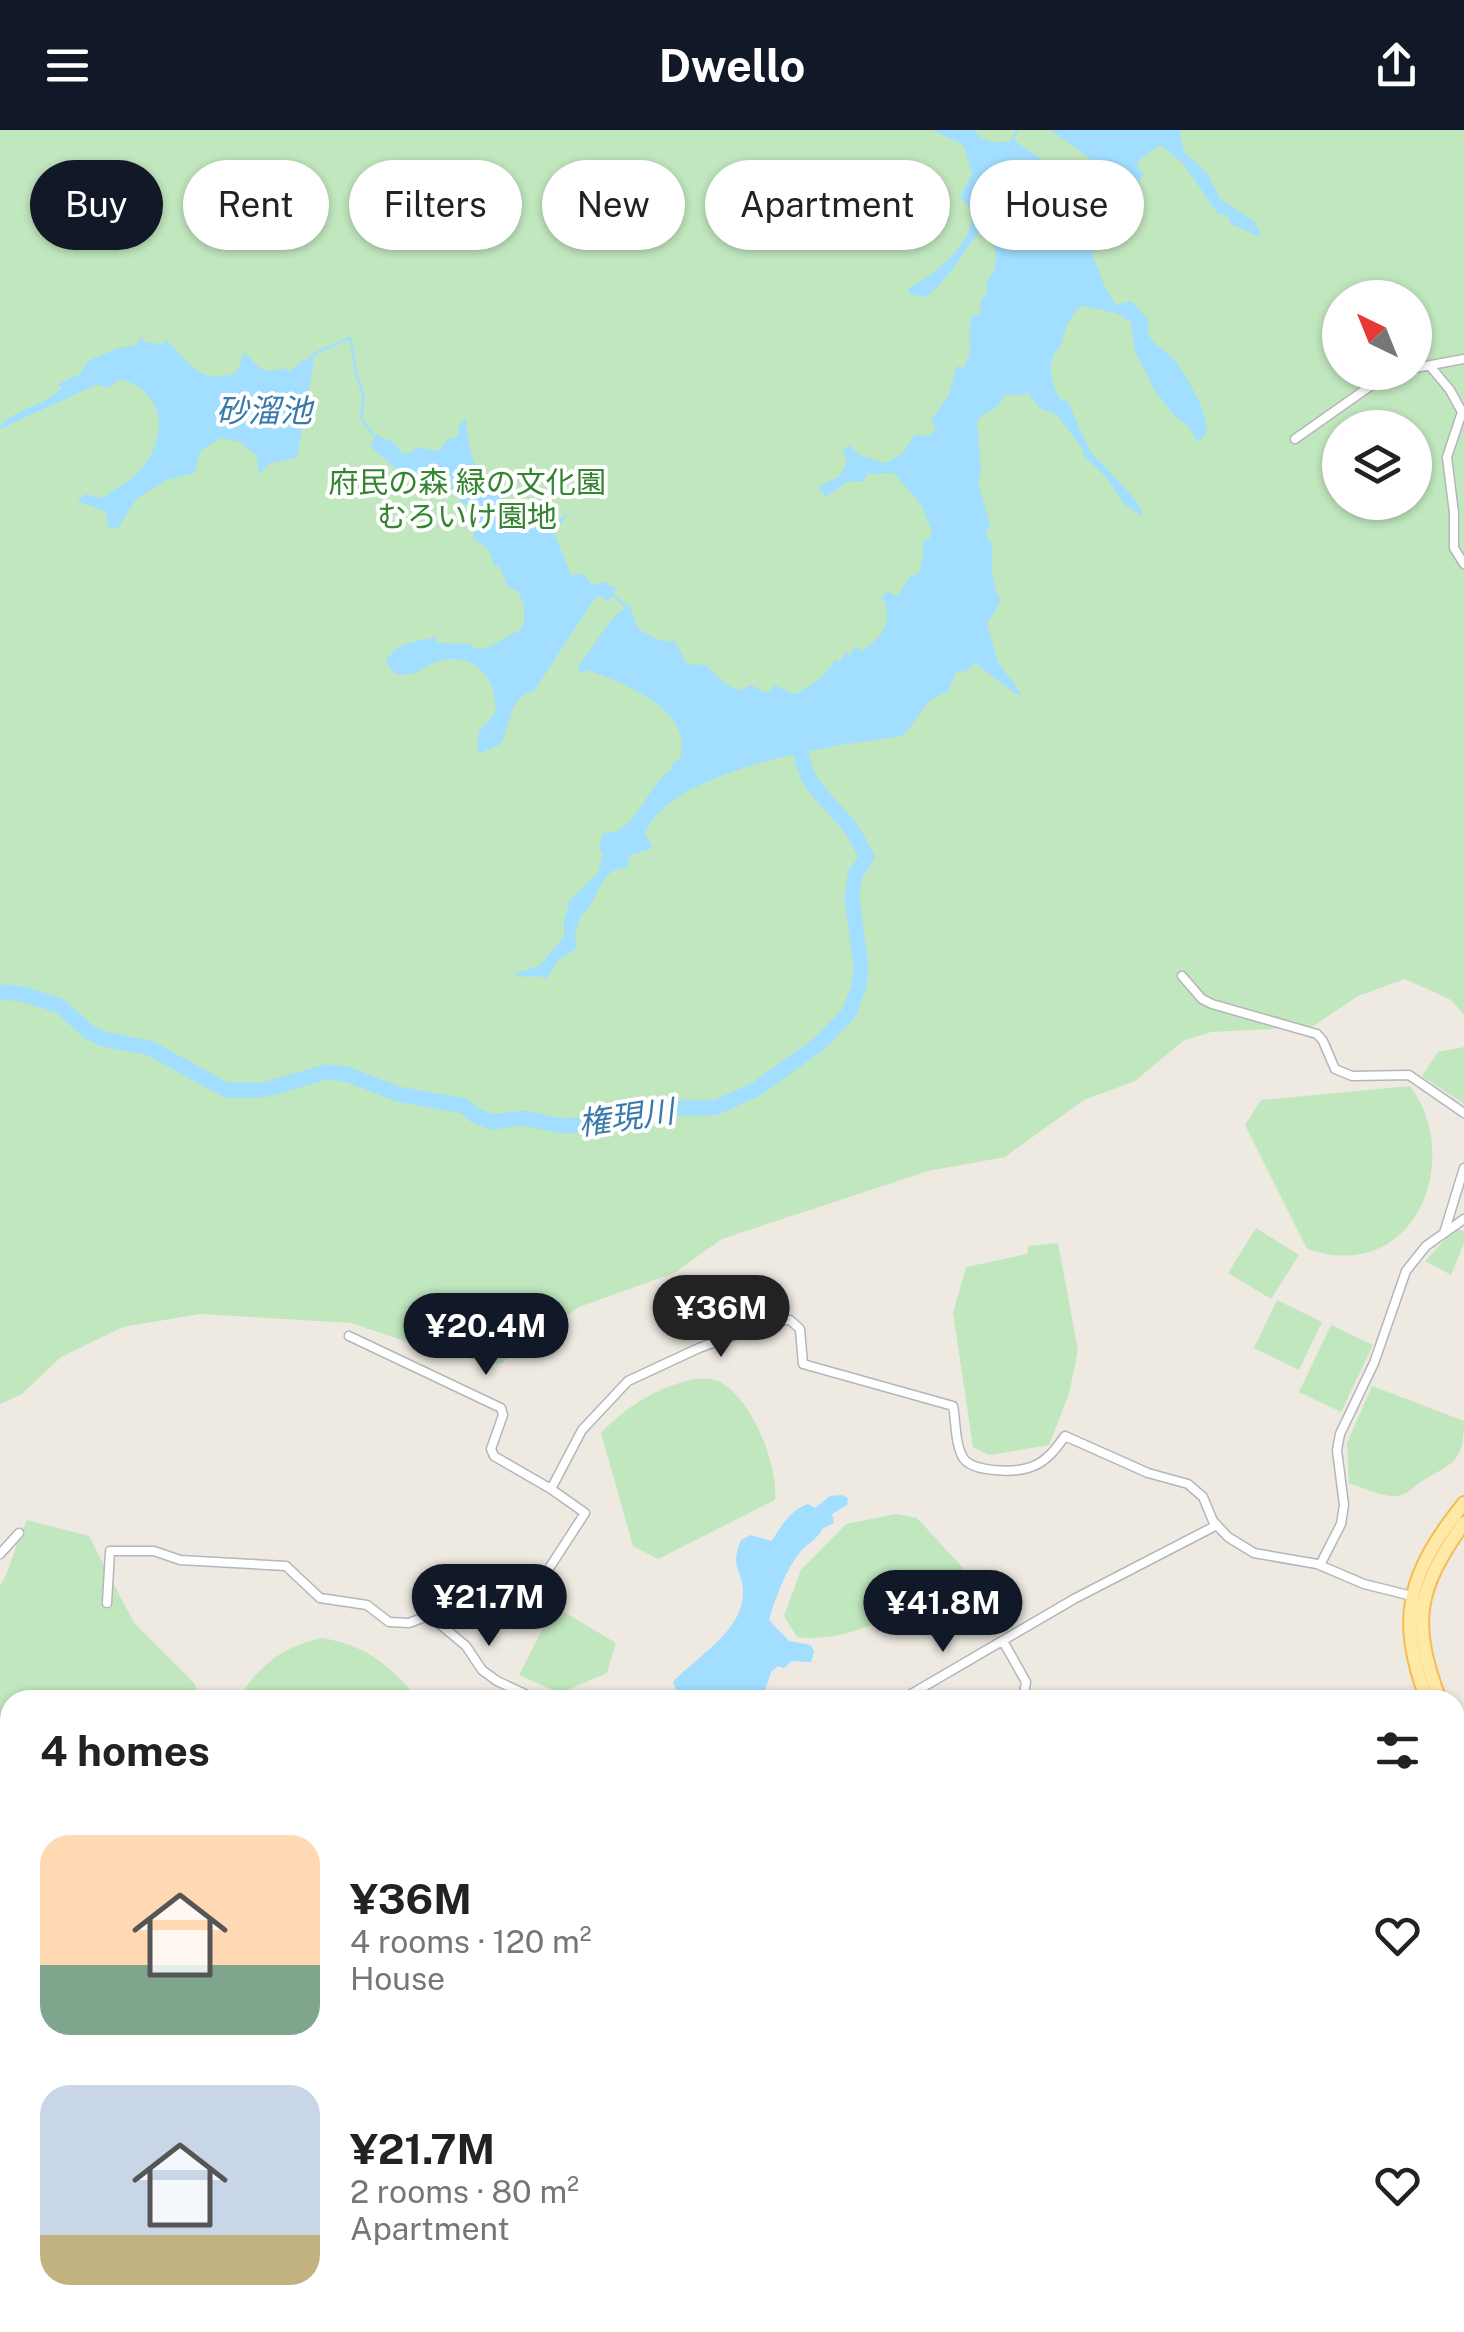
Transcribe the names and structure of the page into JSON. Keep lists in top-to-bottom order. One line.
{"water":["砂溜池","権現川"],"parks":["府民の森 緑の文化園 むろいけ園地"],"north":"top left","page":{"header":"Dwello","chip":["Buy","Rent","Filters","New","Apartment","House"],"price":["¥36M","¥20.4M","¥21.7M","¥41.8M"],"heading":"4 homes","list":[{"name":"¥36M","note":"4 rooms · 120 m² · House"},{"name":"¥21.7M","note":"2 rooms · 80 m² · Apartment"}]}}
